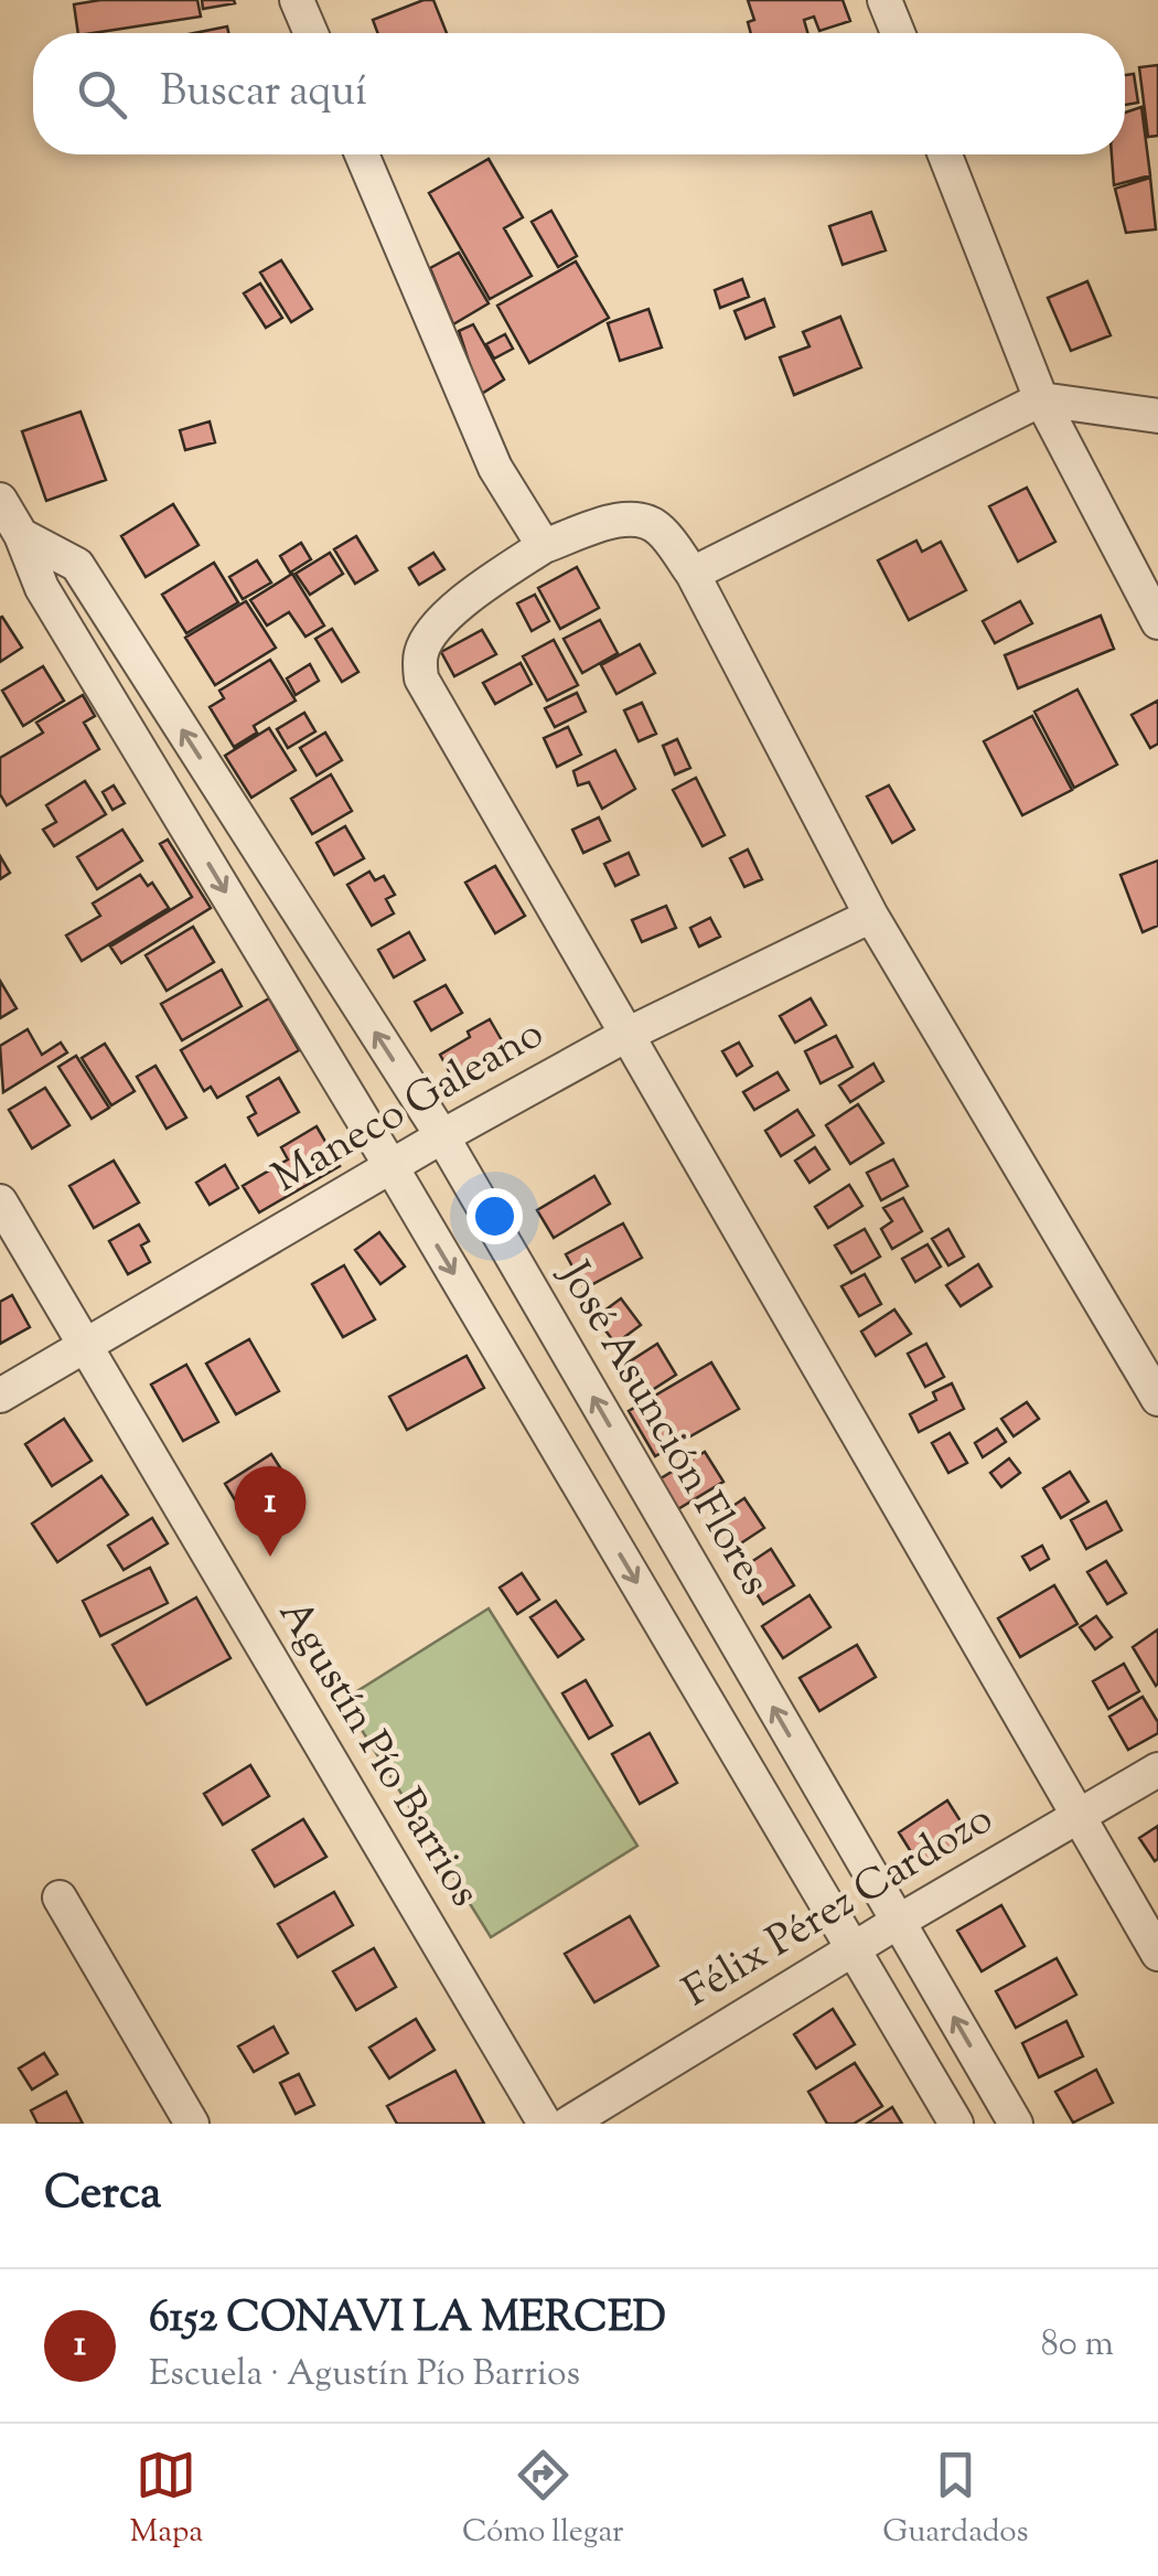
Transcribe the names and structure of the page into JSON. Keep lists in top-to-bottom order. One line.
{"streets":{"street":["Maneco Galeano","José Asunción Flores","Agustín Pío Barrios","Félix Pérez Cardozo"]},"crossings":[["Maneco Galeano","José Asunción Flores"],["Maneco Galeano","Agustín Pío Barrios"],["José Asunción Flores","Félix Pérez Cardozo"]],"page":{"search":"Buscar aquí","pins":"1","heading":"Cerca","list":[{"mark":"1","name":"6152 CONAVI LA MERCED","note":"Escuela · Agustín Pío Barrios","value":"80 m"}],"nav":["Mapa","Cómo llegar","Guardados"]}}
